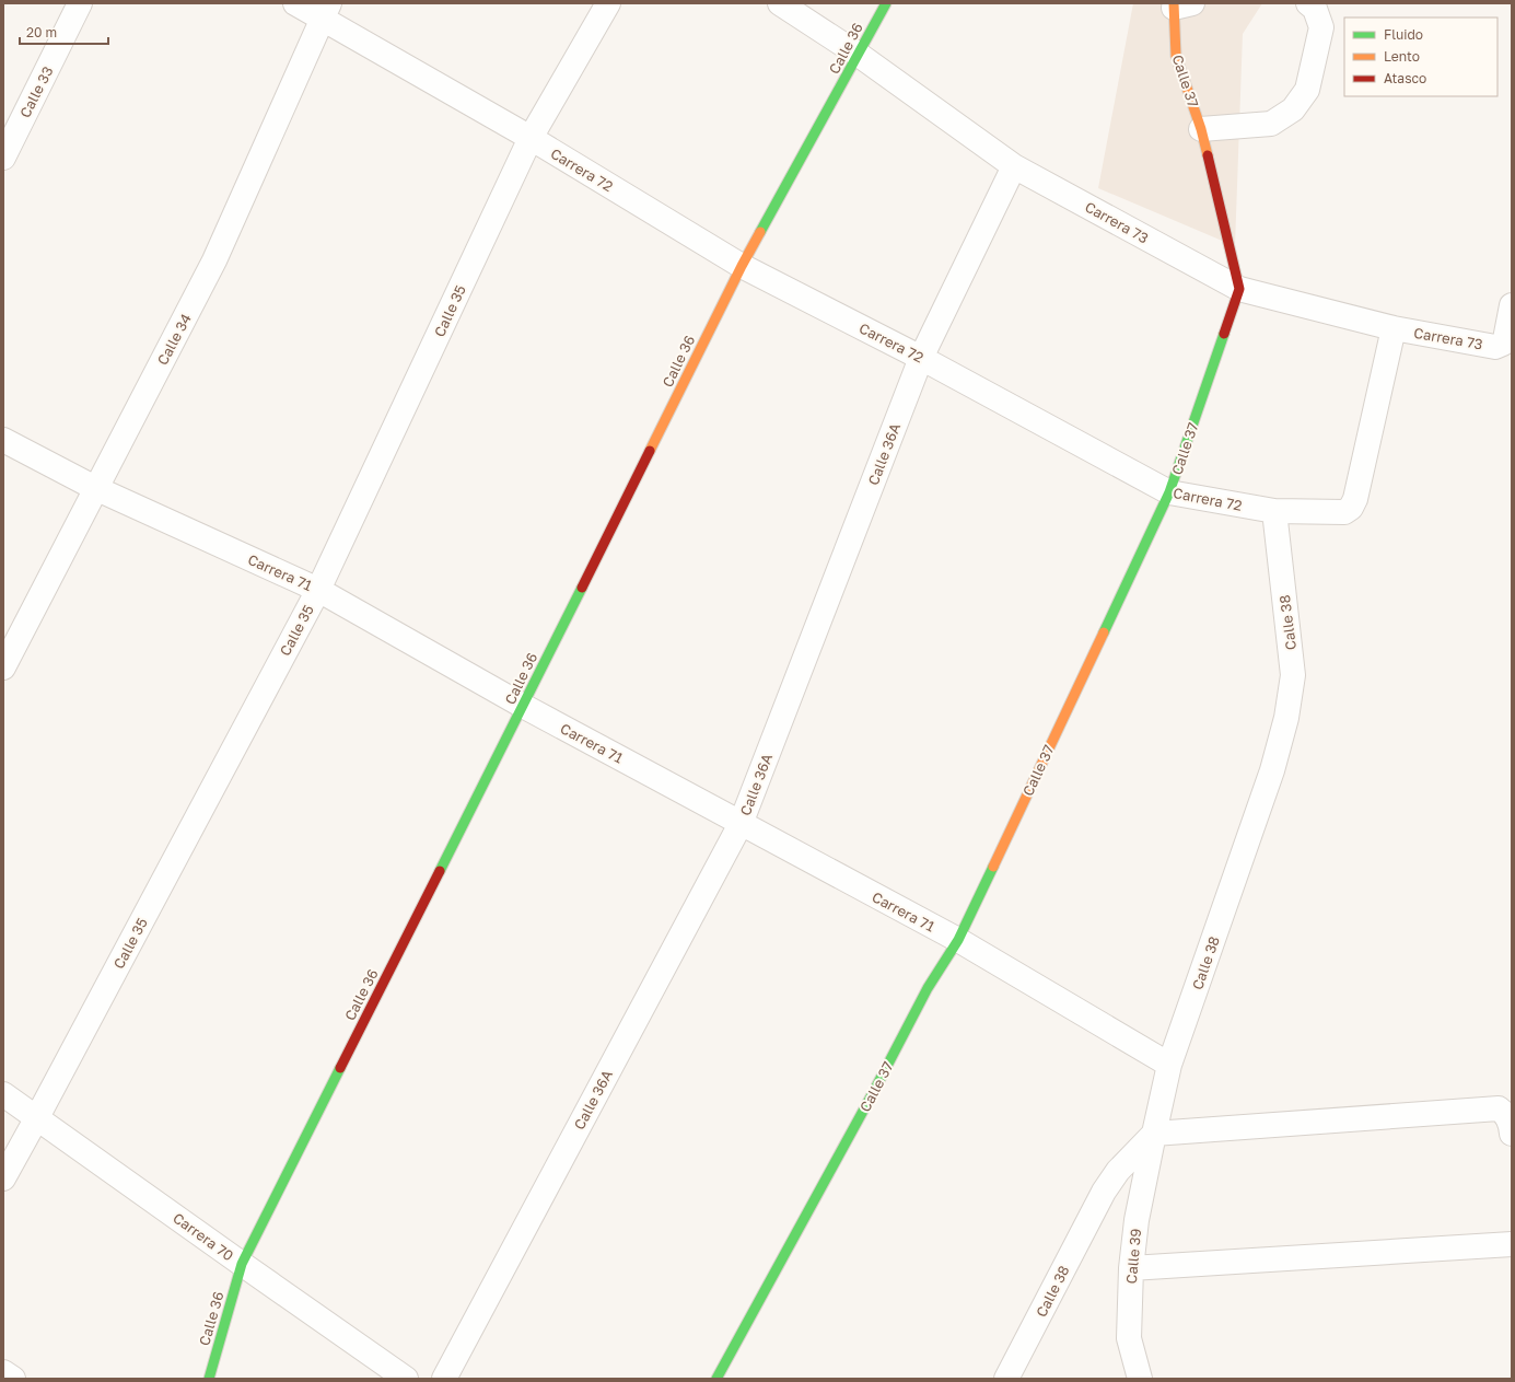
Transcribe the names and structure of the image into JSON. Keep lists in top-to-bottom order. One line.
{"streets":{"street":["Calle 36","Calle 37","Calle 33","Carrera 72","Carrera 73","Calle 35","Calle 34","Calle 36A","Carrera 71","Calle 38","Carrera 70","Calle 39"]},"crossings":[["Calle 36","Carrera 72"],["Calle 36","Carrera 73"],["Calle 36","Carrera 71"],["Calle 36","Carrera 70"],["Calle 37","Carrera 72"],["Calle 37","Carrera 73"],["Calle 37","Carrera 71"],["Carrera 72","Carrera 73"],["Carrera 72","Calle 35"],["Carrera 72","Calle 34"],["Carrera 72","Calle 36A"],["Carrera 72","Calle 38"],["Carrera 73","Calle 36A"],["Calle 35","Carrera 71"],["Calle 35","Carrera 70"],["Calle 34","Carrera 71"],["Calle 36A","Carrera 71"],["Carrera 71","Calle 38"],["Calle 38","Calle 39"]],"legend":["Fluido","Lento","Atasco"],"scale_bar":"20 m"}
